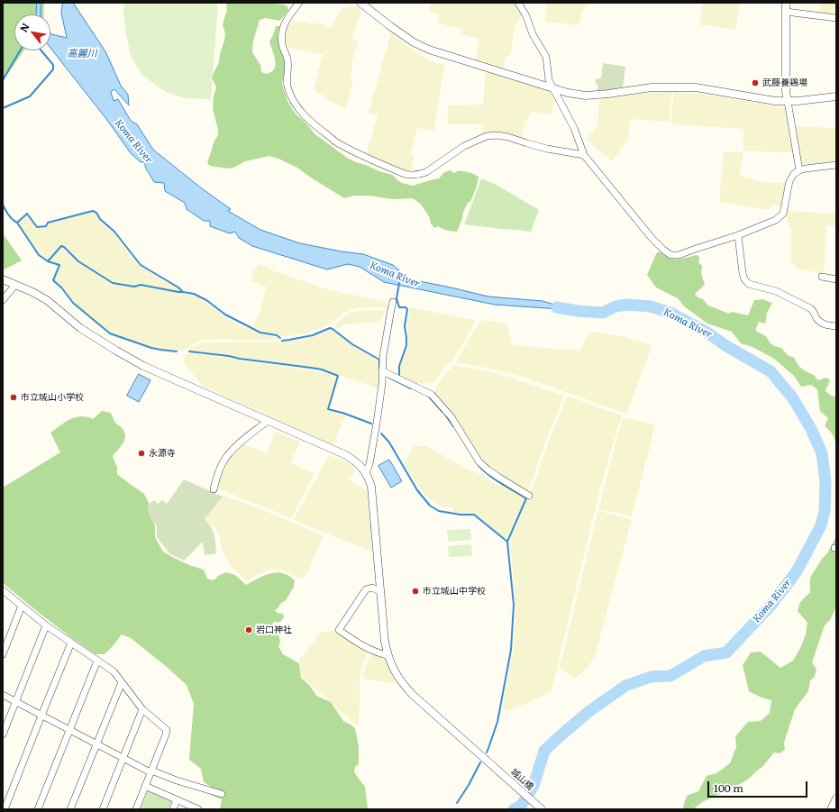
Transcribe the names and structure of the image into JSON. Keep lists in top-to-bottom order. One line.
{"streets":{"street":["城山橋"]},"water":["高麗川","Koma River"],"places":["武藤養鶏場","市立城山小学校","永源寺","市立城山中学校","岩口神社"],"scale_bar":"100 m","north":"top left"}
